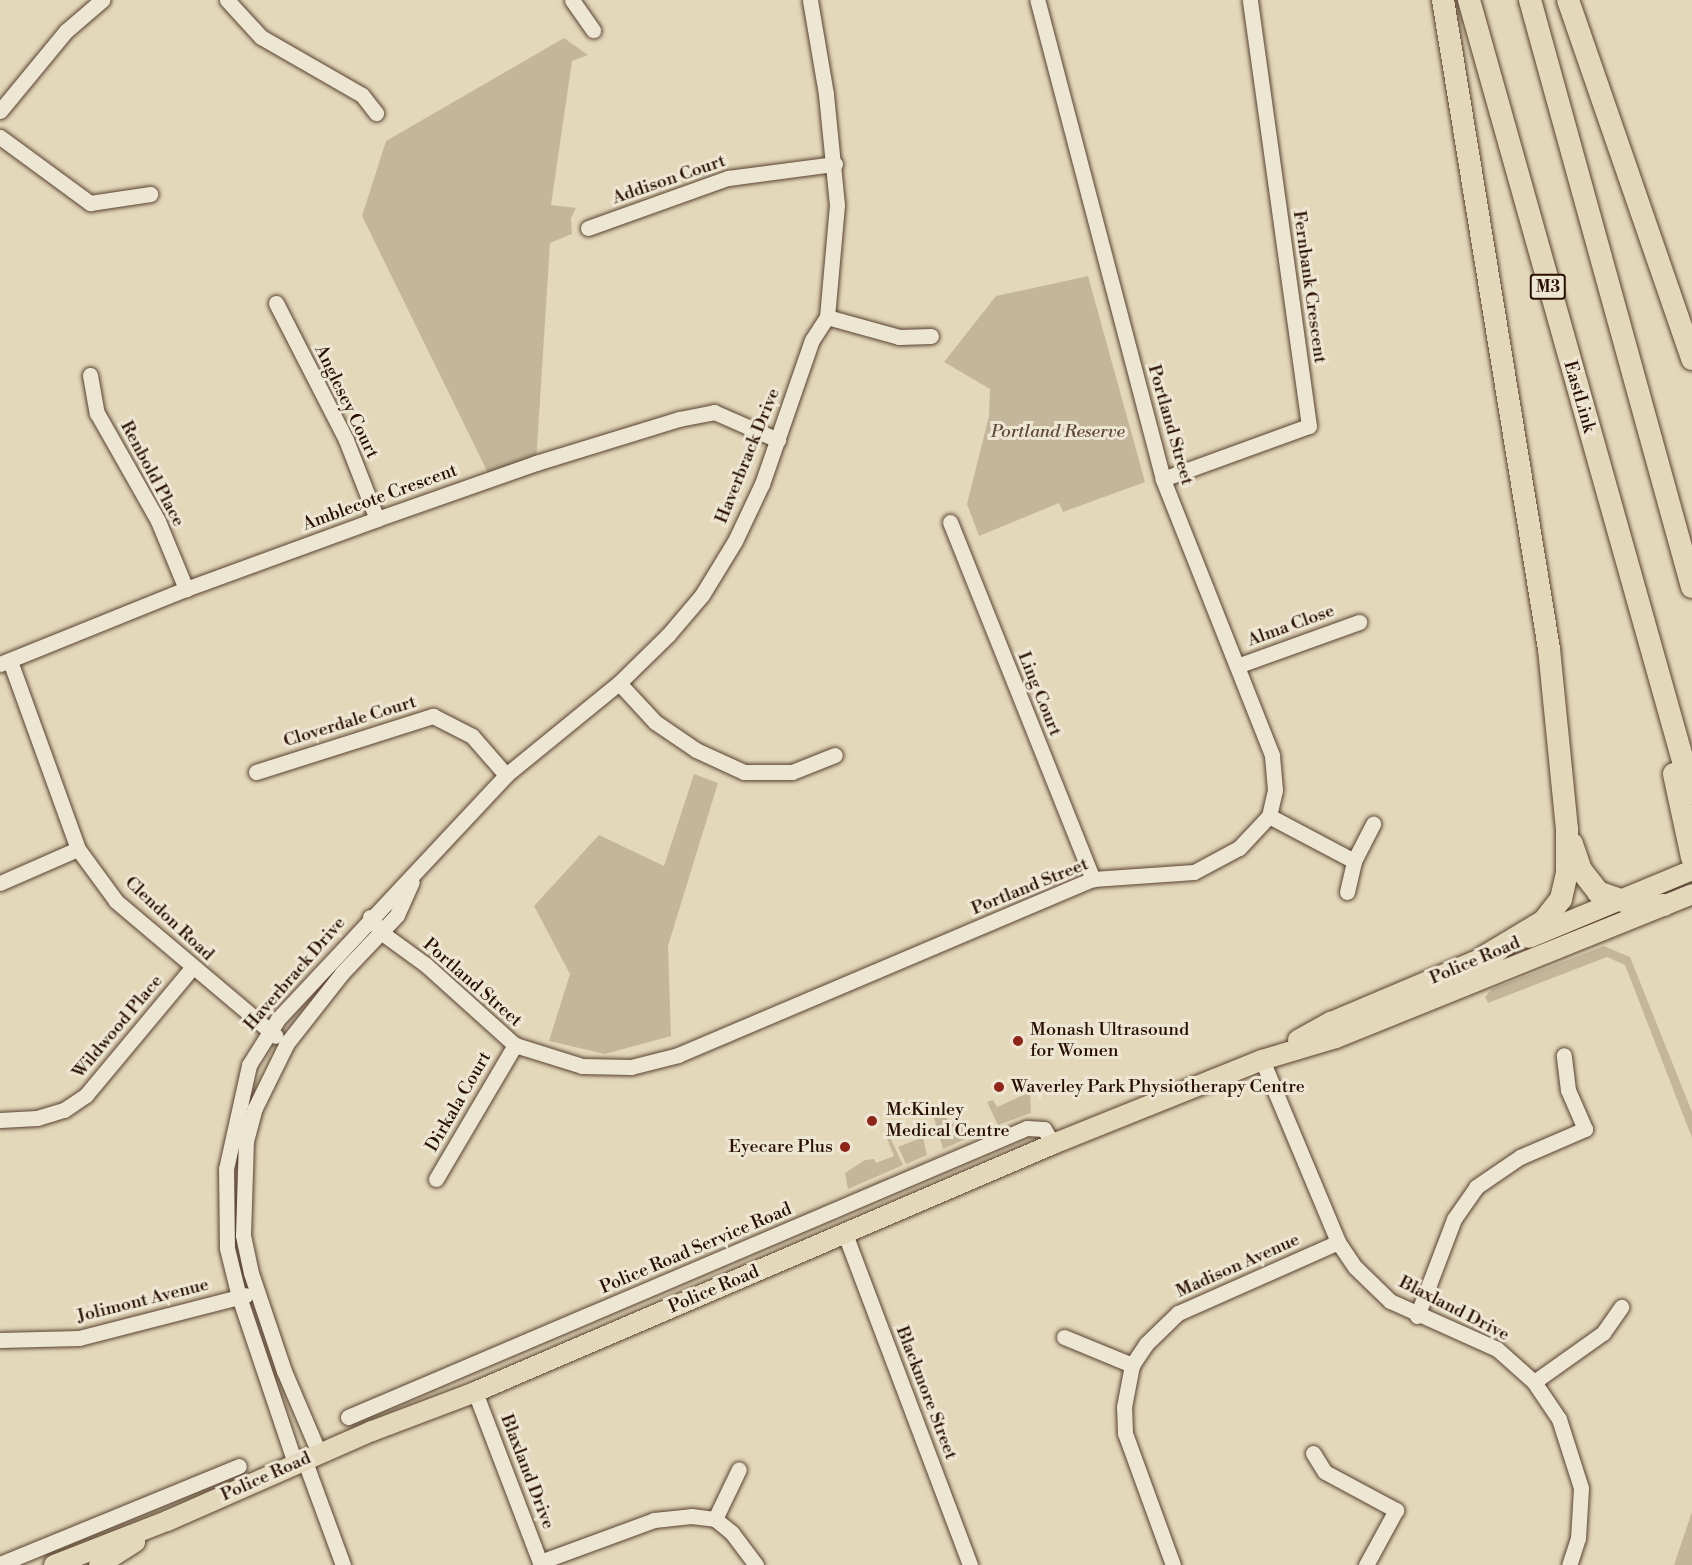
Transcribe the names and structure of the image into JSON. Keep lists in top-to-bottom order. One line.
{"streets":{"highway":["M3","EastLink"],"main road":["Police Road"],"street":["Addison Court","Fernbank Crescent","Anglesey Court","Portland Street","Haverbrack Drive","Renbold Place","Amblecote Crescent","Alma Close","Ling Court","Cloverdale Court","Clendon Road","Wildwood Place","Dirkala Court","Police Road Service Road","Madison Avenue","Jolimont Avenue","Blaxland Drive","Blackmore Street"]},"crossings":[["Addison Court","Haverbrack Drive"],["Fernbank Crescent","Portland Street"],["Anglesey Court","Amblecote Crescent"],["Portland Street","Haverbrack Drive"],["Portland Street","Alma Close"],["Portland Street","Ling Court"],["Portland Street","Dirkala Court"],["Haverbrack Drive","Amblecote Crescent"],["Haverbrack Drive","Cloverdale Court"],["Haverbrack Drive","Clendon Road"],["Haverbrack Drive","Police Road"],["Haverbrack Drive","Jolimont Avenue"],["Renbold Place","Amblecote Crescent"],["Amblecote Crescent","Clendon Road"],["Clendon Road","Wildwood Place"],["Police Road","Police Road Service Road"],["Police Road","Blaxland Drive"],["Police Road","Blackmore Street"],["Madison Avenue","Blaxland Drive"]],"parks":["Portland Reserve"],"places":["Monash Ultrasound for Women","Waverley Park Physiotherapy Centre","McKinley Medical Centre","Eyecare Plus"]}
